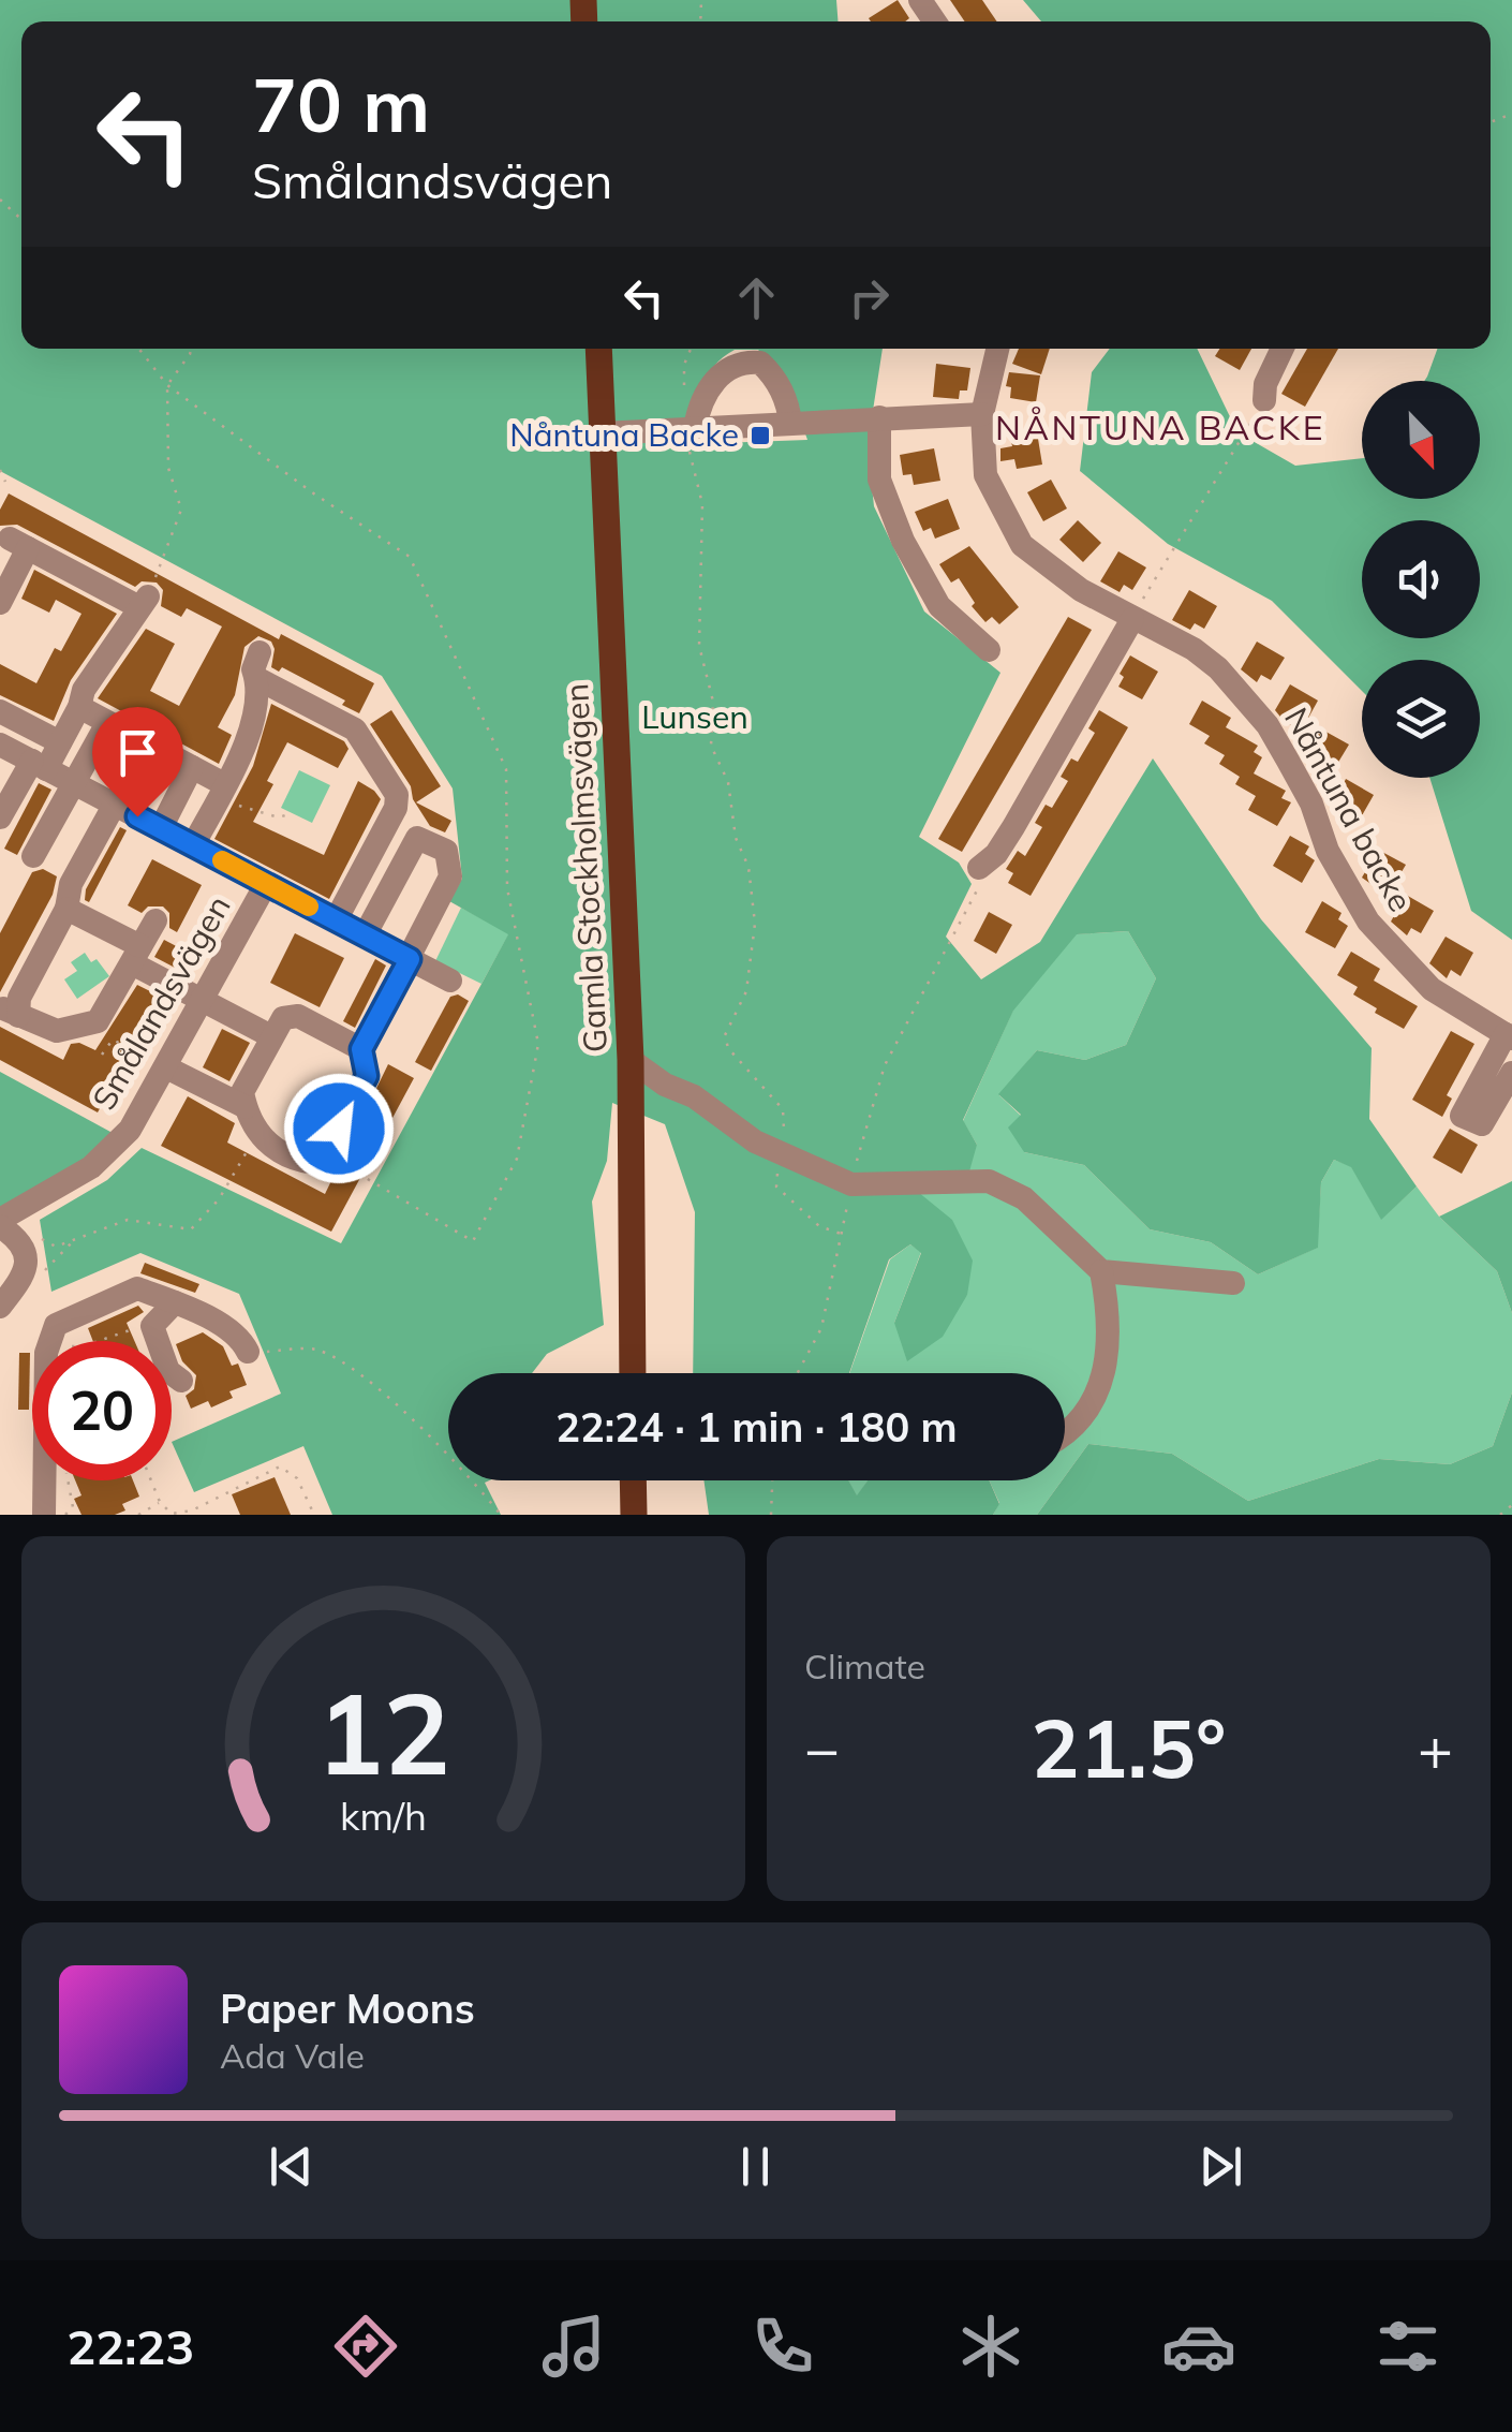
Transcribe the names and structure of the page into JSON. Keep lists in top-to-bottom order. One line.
{"streets":{"main road":["Gamla Stockholmsvägen"],"street":["Nåntuna backe","Smålandsvägen"]},"districts":["NÅNTUNA BACKE"],"parks":["Lunsen"],"places":{"transit":["Nåntuna Backe"]},"north":"bottom right","page":{"turn":["70 m","Smålandsvägen"],"limit":"20","trip":"22:24 · 1 min · 180 m","tile":"Climate","heat":["−","21.5°","+"],"song":["Paper Moons","Ada Vale"],"tabs":"22:23","gauge":["12","km/h"]}}
